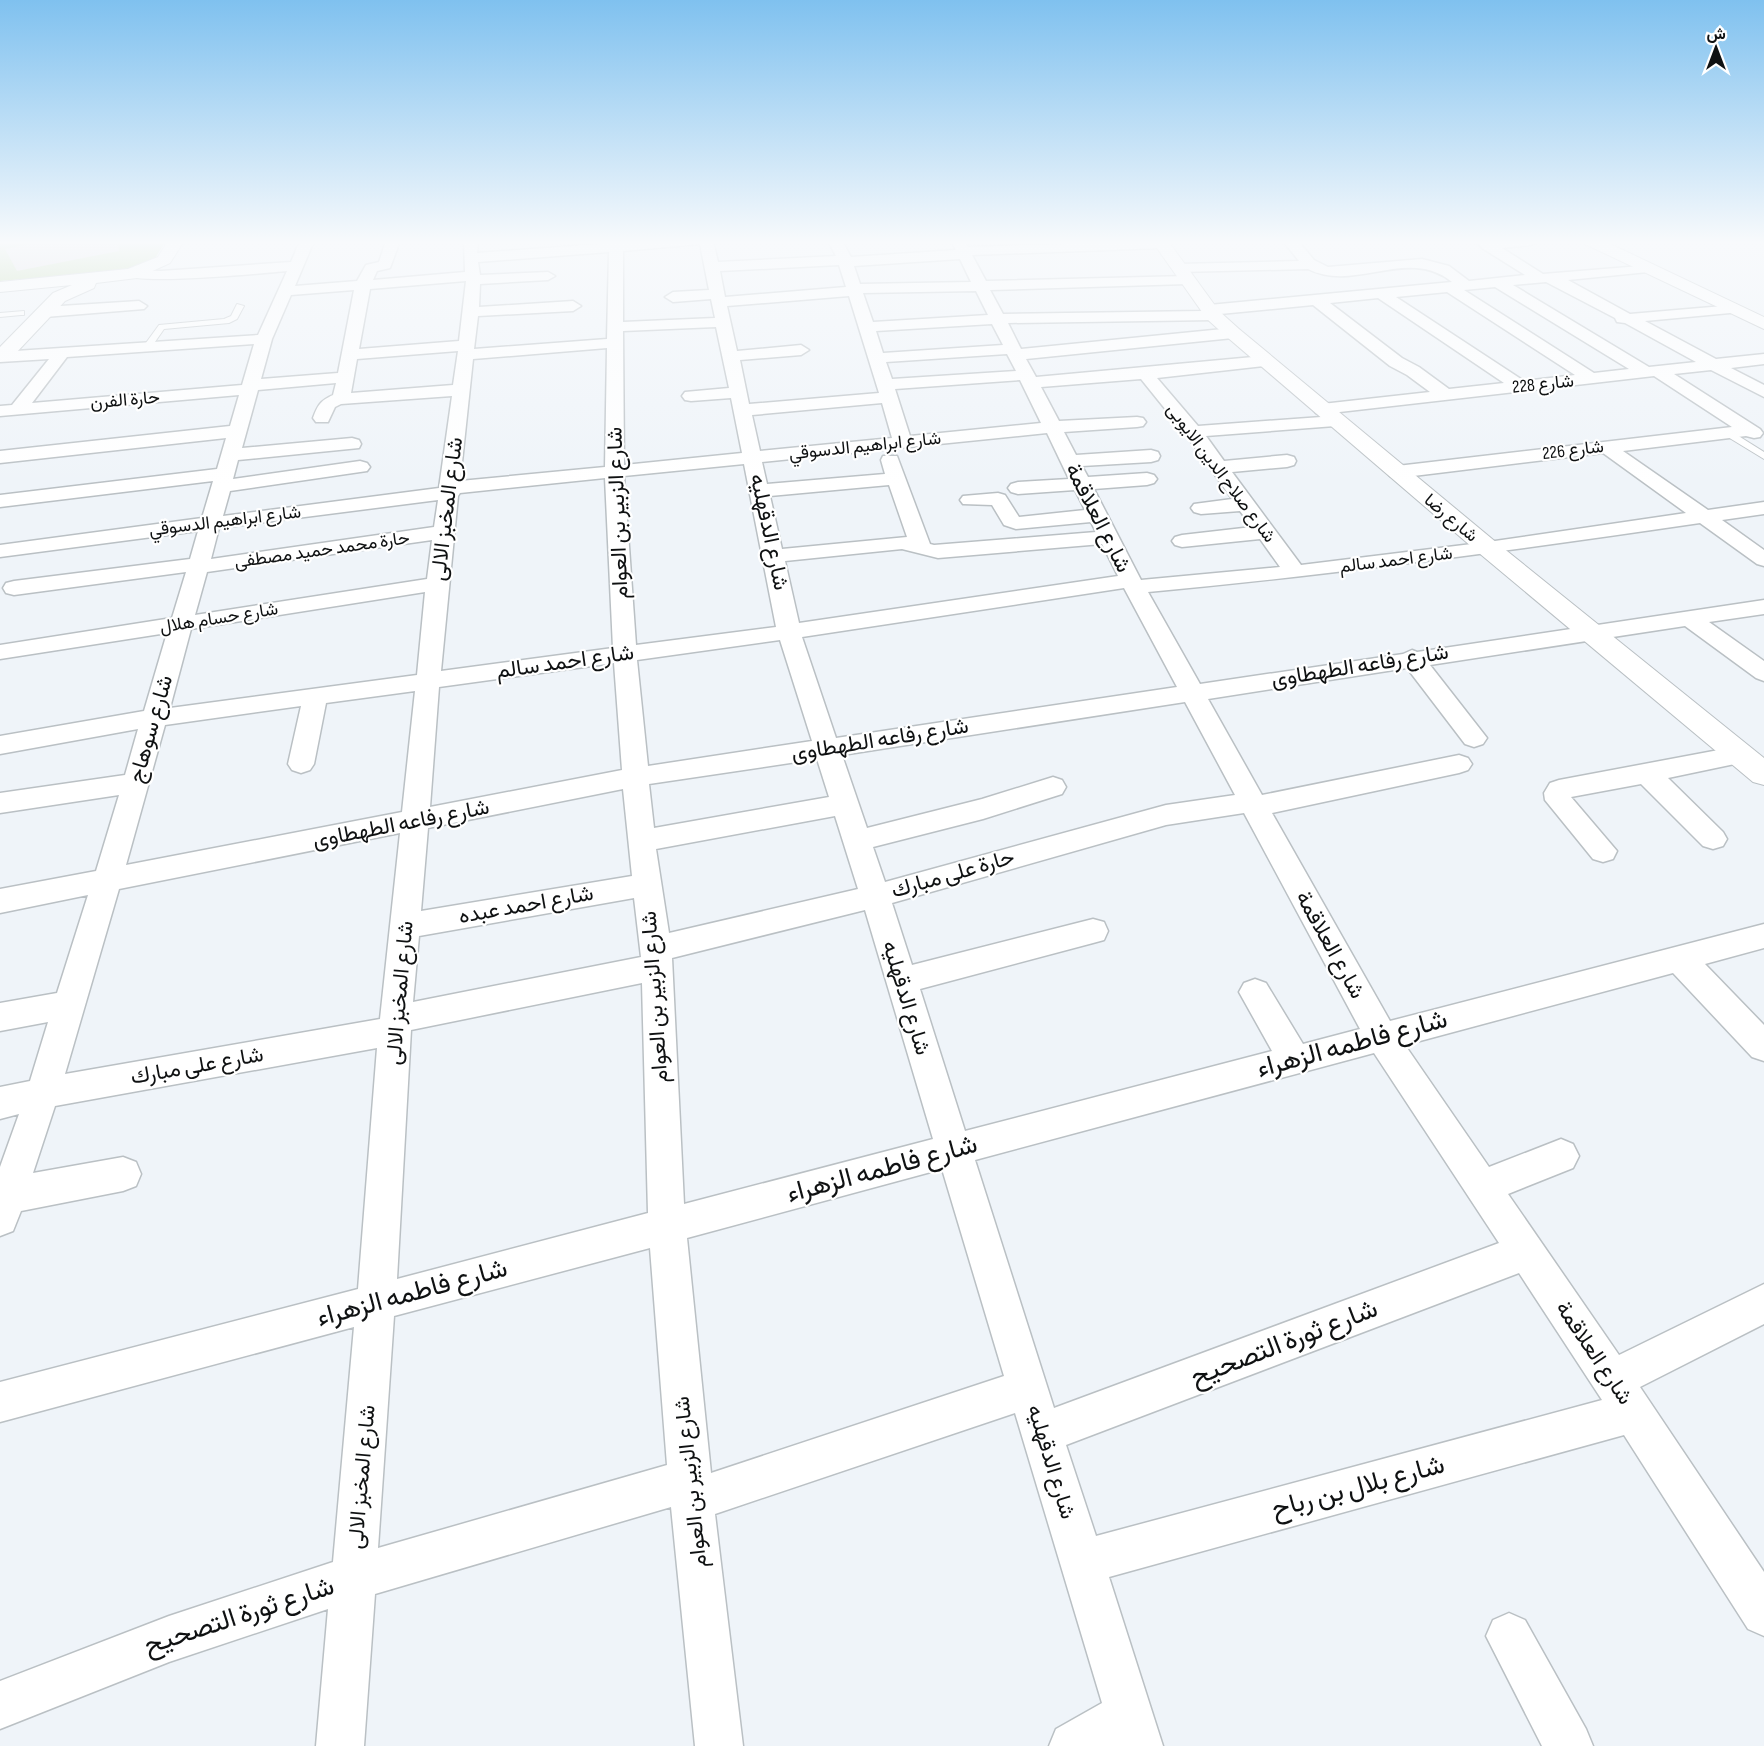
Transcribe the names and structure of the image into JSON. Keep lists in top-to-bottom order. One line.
{"streets":{"street":["شارع 228","حارة الفرن","شارع ابراهيم الدسوقي","شارع 226","شارع صلاح الدين الايوبى","شارع المخبز الالى","شارع الزبير بن العوام","شارع العلاقمة","شارع رضا","شارع الدقهليه","حارة محمد حميد مصطفى","شارع احمد سالم","شارع حسام هلال","شارع رفاعه الطهطاوى","شارع سوهاج","حارة على مبارك","شارع احمد عبده","شارع فاطمه الزهراء","شارع على مبارك","شارع ثورة التصحيح","شارع بلال بن رباح"]},"crossings":[["شارع 228","شارع صلاح الدين الايوبى"],["شارع 228","شارع رضا"],["حارة الفرن","شارع سوهاج"],["شارع ابراهيم الدسوقي","شارع المخبز الالى"],["شارع ابراهيم الدسوقي","شارع الزبير بن العوام"],["شارع ابراهيم الدسوقي","شارع العلاقمة"],["شارع ابراهيم الدسوقي","شارع الدقهليه"],["شارع ابراهيم الدسوقي","شارع سوهاج"],["شارع 226","شارع رضا"],["شارع صلاح الدين الايوبى","شارع احمد سالم"],["شارع المخبز الالى","حارة محمد حميد مصطفى"],["شارع المخبز الالى","شارع احمد سالم"],["شارع المخبز الالى","شارع حسام هلال"],["شارع المخبز الالى","شارع رفاعه الطهطاوى"],["شارع المخبز الالى","شارع احمد عبده"],["شارع المخبز الالى","شارع فاطمه الزهراء"],["شارع المخبز الالى","شارع على مبارك"],["شارع المخبز الالى","شارع ثورة التصحيح"],["شارع الزبير بن العوام","شارع احمد سالم"],["شارع الزبير بن العوام","شارع رفاعه الطهطاوى"],["شارع الزبير بن العوام","حارة على مبارك"],["شارع الزبير بن العوام","شارع احمد عبده"],["شارع الزبير بن العوام","شارع فاطمه الزهراء"],["شارع الزبير بن العوام","شارع على مبارك"],["شارع الزبير بن العوام","شارع ثورة التصحيح"],["شارع العلاقمة","شارع احمد سالم"],["شارع العلاقمة","شارع رفاعه الطهطاوى"],["شارع العلاقمة","حارة على مبارك"],["شارع العلاقمة","شارع فاطمه الزهراء"],["شارع العلاقمة","شارع ثورة التصحيح"],["شارع العلاقمة","شارع بلال بن رباح"],["شارع رضا","شارع احمد سالم"],["شارع رضا","شارع رفاعه الطهطاوى"],["شارع الدقهليه","شارع احمد سالم"],["شارع الدقهليه","شارع رفاعه الطهطاوى"],["شارع الدقهليه","حارة على مبارك"],["شارع الدقهليه","شارع فاطمه الزهراء"],["شارع الدقهليه","شارع ثورة التصحيح"],["شارع الدقهليه","شارع بلال بن رباح"],["حارة محمد حميد مصطفى","شارع سوهاج"],["شارع احمد سالم","شارع سوهاج"],["شارع حسام هلال","شارع سوهاج"],["شارع رفاعه الطهطاوى","شارع سوهاج"],["شارع سوهاج","شارع على مبارك"],["حارة على مبارك","شارع على مبارك"]],"north":"top"}
